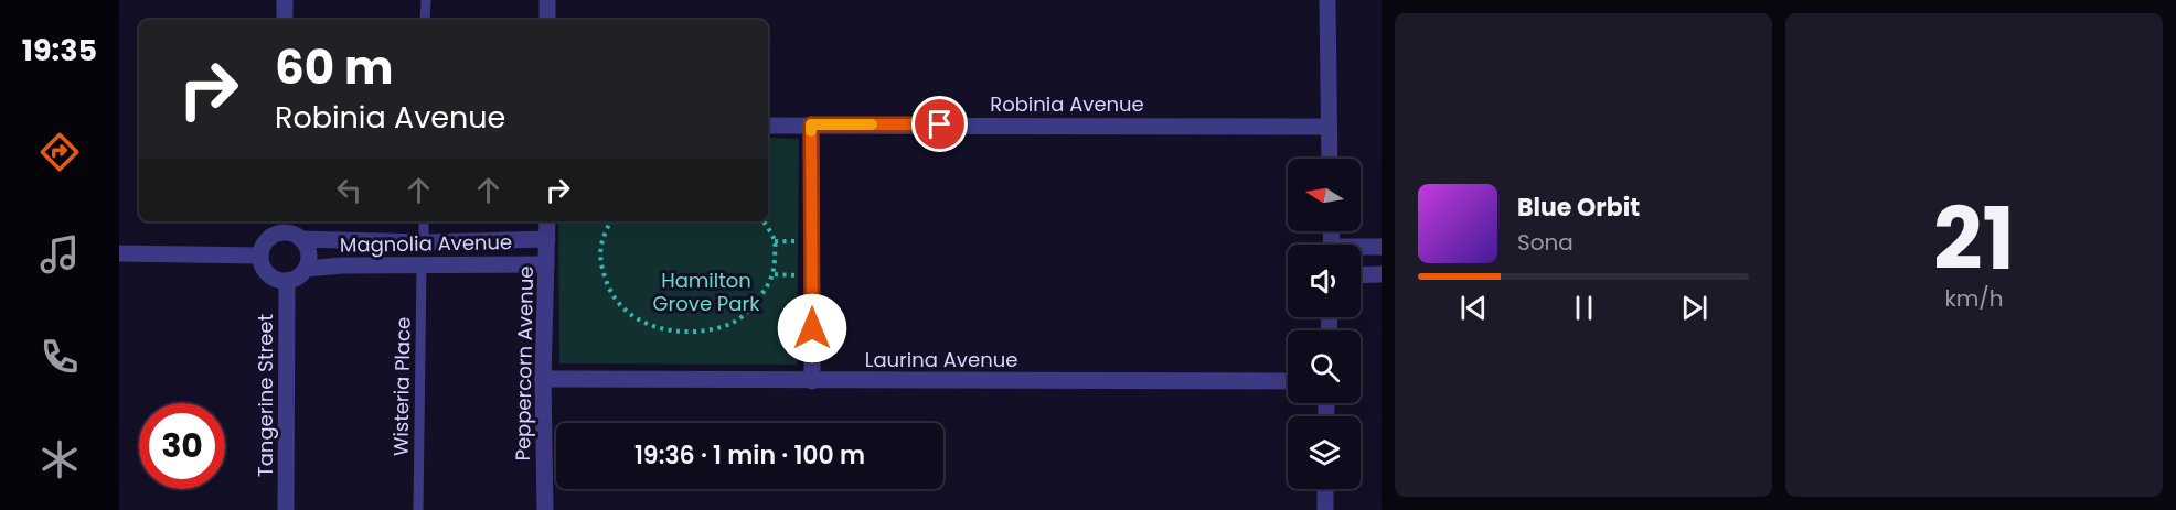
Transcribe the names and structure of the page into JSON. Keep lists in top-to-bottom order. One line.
{"streets":{"street":["Robinia Avenue","Magnolia Avenue","Laurina Avenue","Peppercorn Avenue","Tangerine Street"],"lane":["Wisteria Place"]},"crossings":[["Magnolia Avenue","Peppercorn Avenue"],["Magnolia Avenue","Wisteria Place"],["Magnolia Avenue","Tangerine Street"],["Laurina Avenue","Peppercorn Avenue"]],"parks":["Hamilton Grove Park"],"north":"left","page":{"tabs":"19:35","tile":["21","km/h"],"turn":["60 m","Robinia Avenue"],"song":["Blue Orbit","Sona"],"limit":"30","trip":"19:36 · 1 min · 100 m"}}
